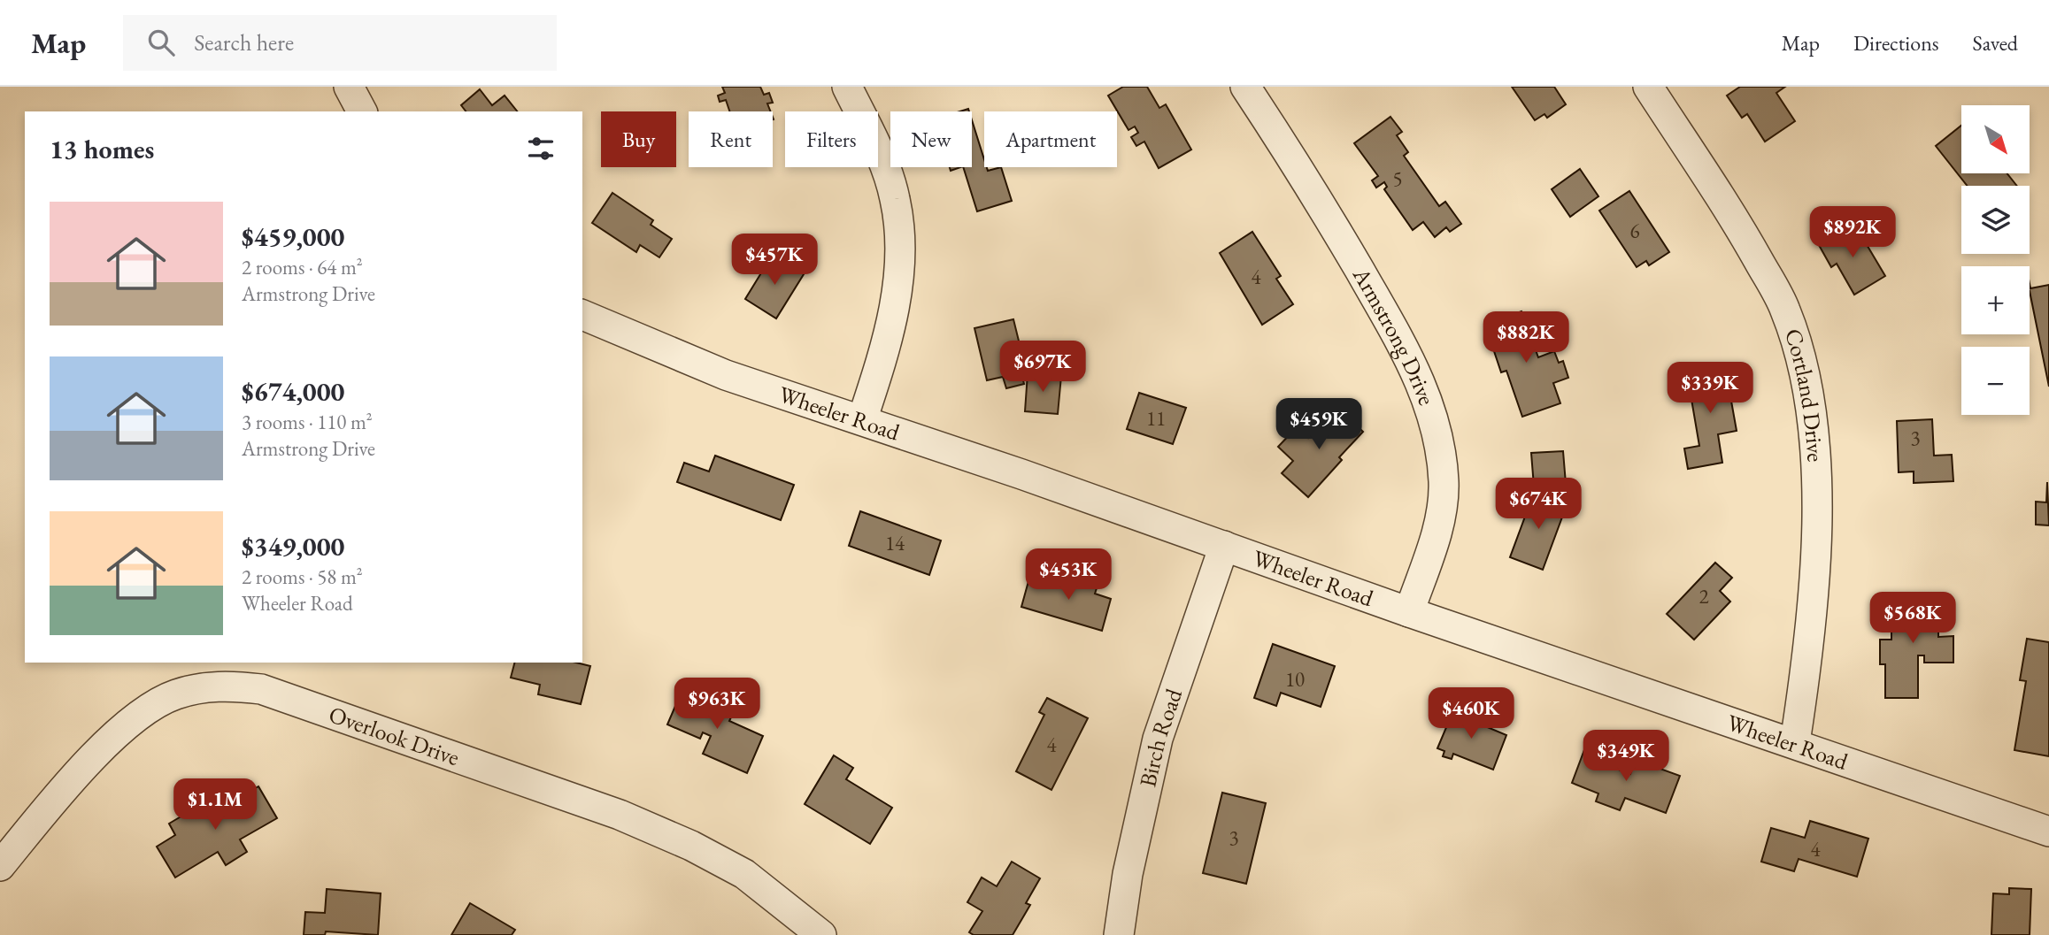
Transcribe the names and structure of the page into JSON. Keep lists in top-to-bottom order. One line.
{"streets":{"street":["Armstrong Drive","Cortland Drive","Wheeler Road","Overlook Drive","Birch Road"]},"crossings":[["Armstrong Drive","Wheeler Road"],["Cortland Drive","Wheeler Road"],["Wheeler Road","Birch Road"]],"house_numbers":["5","6","4","11","3","14","2","10","4","3","4"],"north":"bottom right","page":{"header":"Map","search":"Search here","nav":["Map","Directions","Saved"],"map_buttons":["+","−"],"chip":["Buy","Rent","Filters","New","Apartment"],"heading":"13 homes","list":[{"name":"$459,000","note":"2 rooms · 64 m² · Armstrong Drive"},{"name":"$674,000","note":"3 rooms · 110 m² · Armstrong Drive"},{"name":"$349,000","note":"2 rooms · 58 m² · Wheeler Road"}],"price":["$892K","$457K","$882K","$697K","$339K","$459K","$674K","$453K","$568K","$963K","$460K","$349K","$1.1M"]}}
